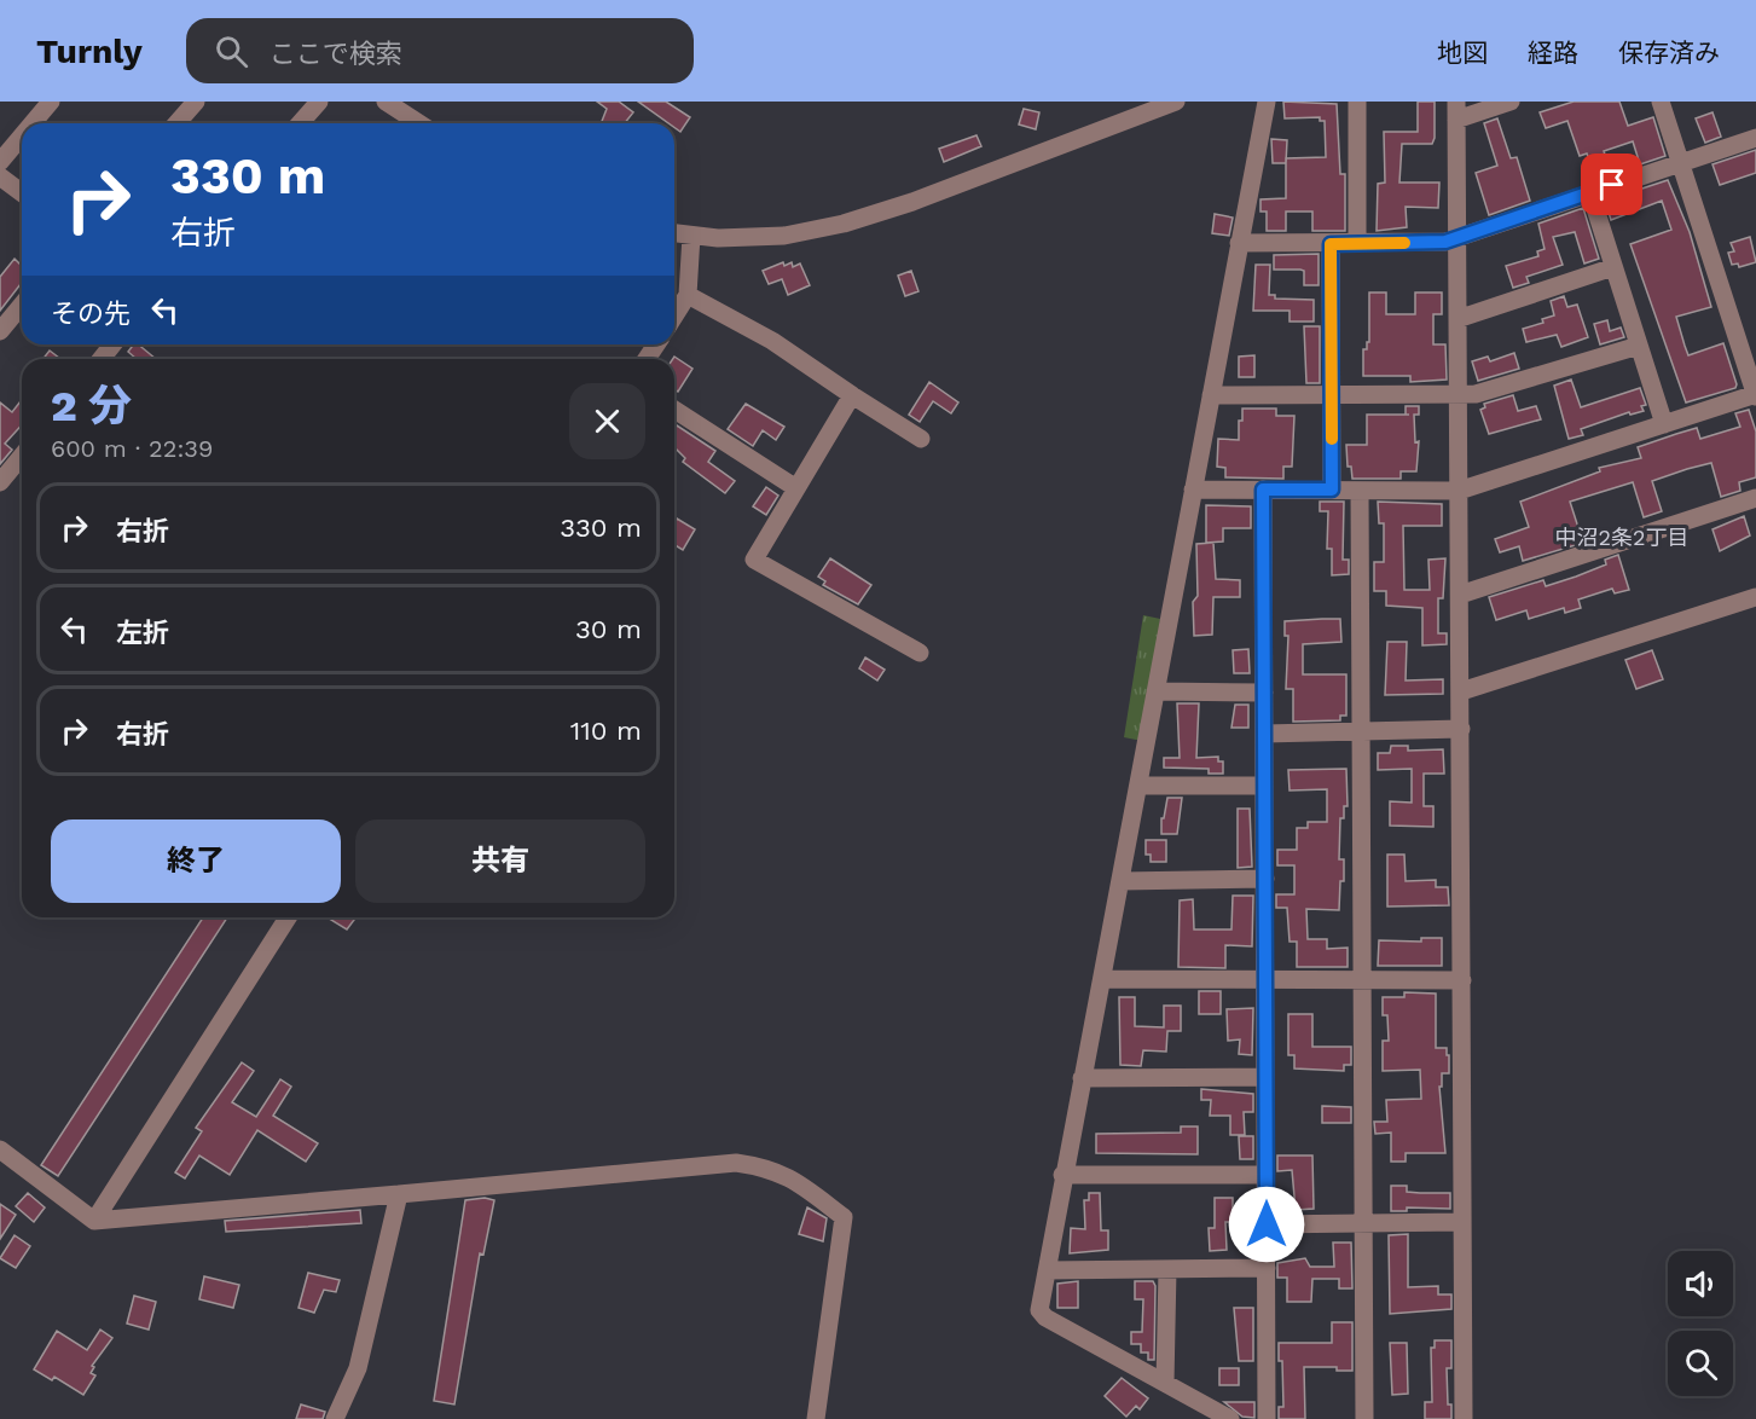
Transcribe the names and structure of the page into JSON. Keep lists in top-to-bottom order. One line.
{"districts":["中沼2条2丁目"],"page":{"header":"Turnly","search":"ここで検索","nav":["地図","経路","保存済み"],"turn":["330 m","右折"],"then":"その先","heading":["2 分","600 m · 22:39"],"list":[{"name":"右折","value":"330 m"},{"name":"左折","value":"30 m"},{"name":"右折","value":"110 m"}],"buttons":["終了","共有"]}}
